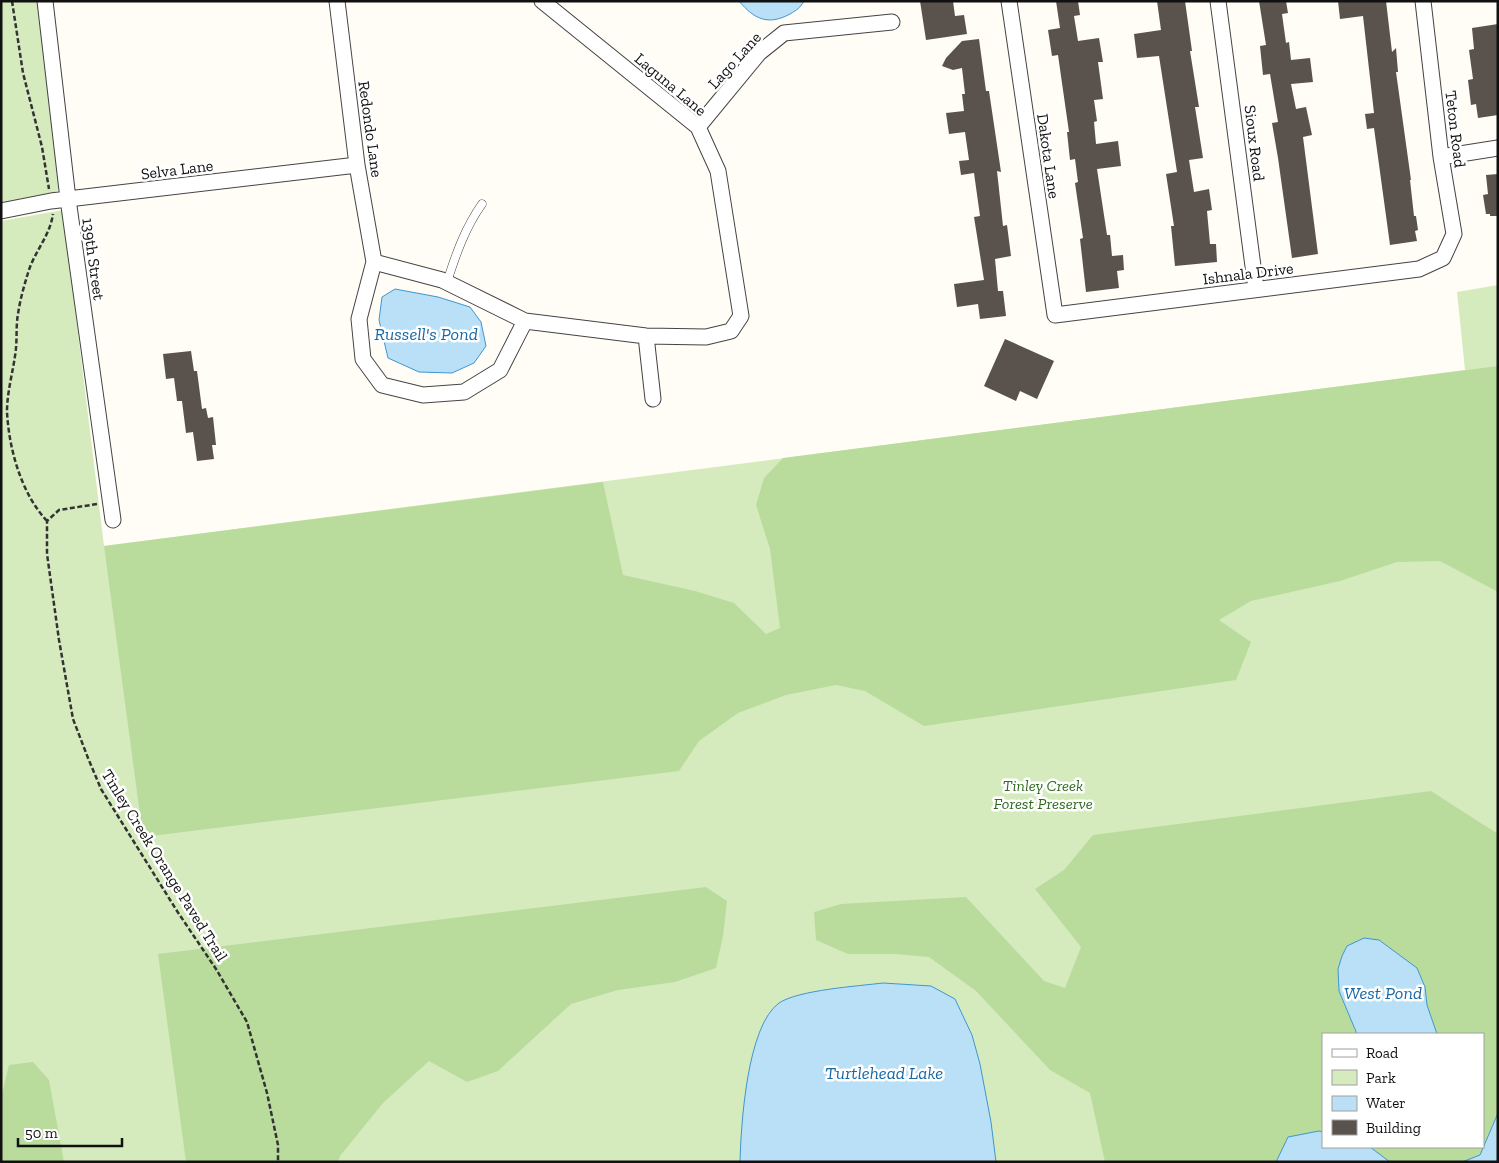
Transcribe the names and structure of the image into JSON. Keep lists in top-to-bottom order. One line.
{"streets":{"street":["Lago Lane","Laguna Lane","Redondo Lane","Teton Road","Sioux Road","Dakota Lane","Selva Lane","139th Street","Ishnala Drive"],"path":["Tinley Creek Orange Paved Trail"]},"crossings":[["Lago Lane","Laguna Lane"],["Redondo Lane","Selva Lane"],["Teton Road","Ishnala Drive"],["Sioux Road","Ishnala Drive"],["Dakota Lane","Ishnala Drive"],["Selva Lane","139th Street"]],"water":["Russell's Pond","West Pond","Turtlehead Lake"],"parks":["Tinley Creek Forest Preserve"],"legend":["Road","Park","Water","Building"],"scale_bar":"50 m"}
